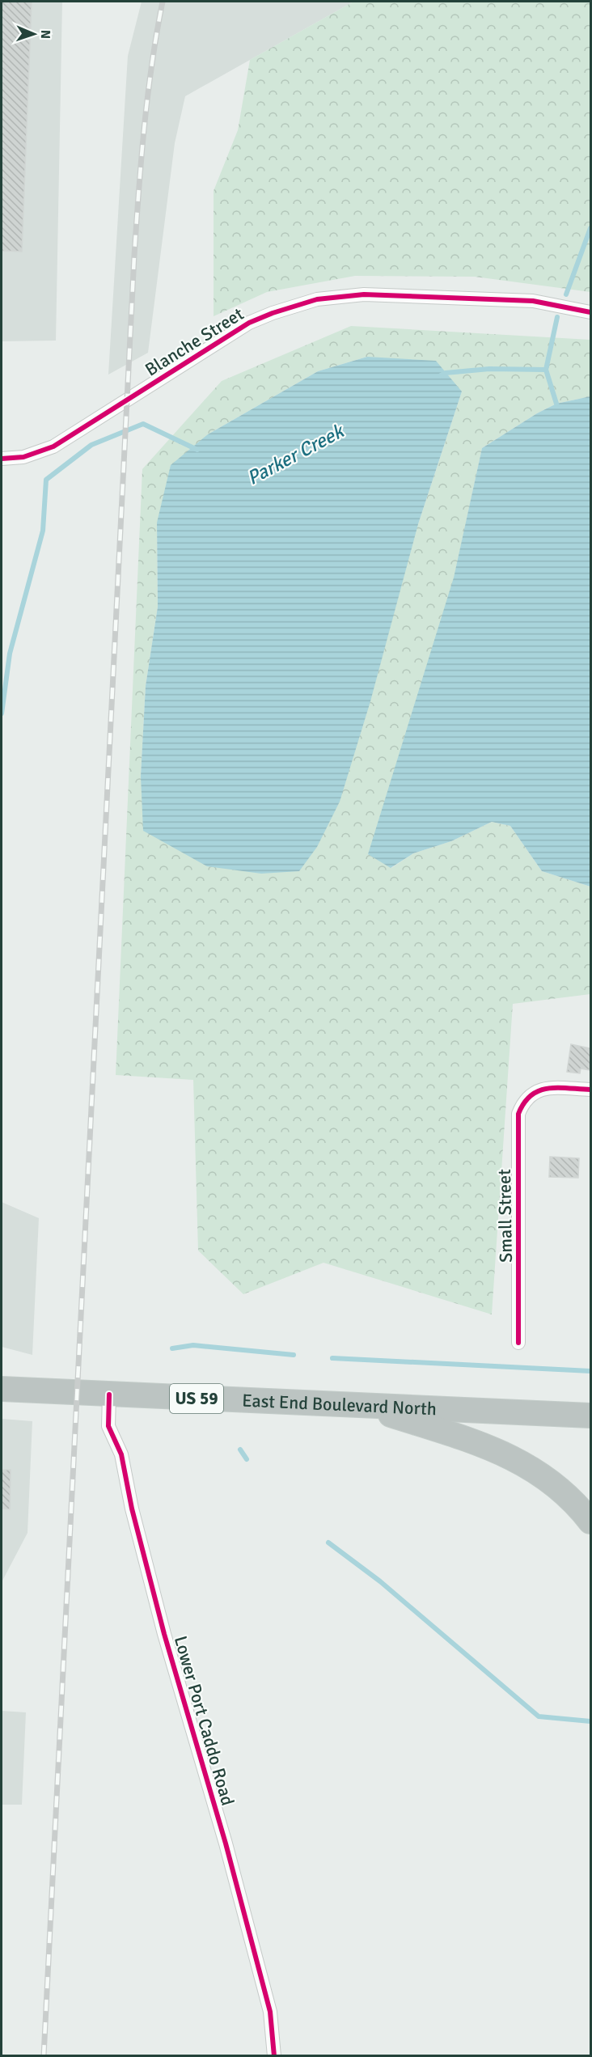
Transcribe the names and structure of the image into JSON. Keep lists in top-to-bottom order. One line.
{"streets":{"highway":["US 59","East End Boulevard North"],"street":["Blanche Street","Small Street","Lower Port Caddo Road"]},"crossings":[["East End Boulevard North","Lower Port Caddo Road"]],"water":["Parker Creek"],"north":"right"}
